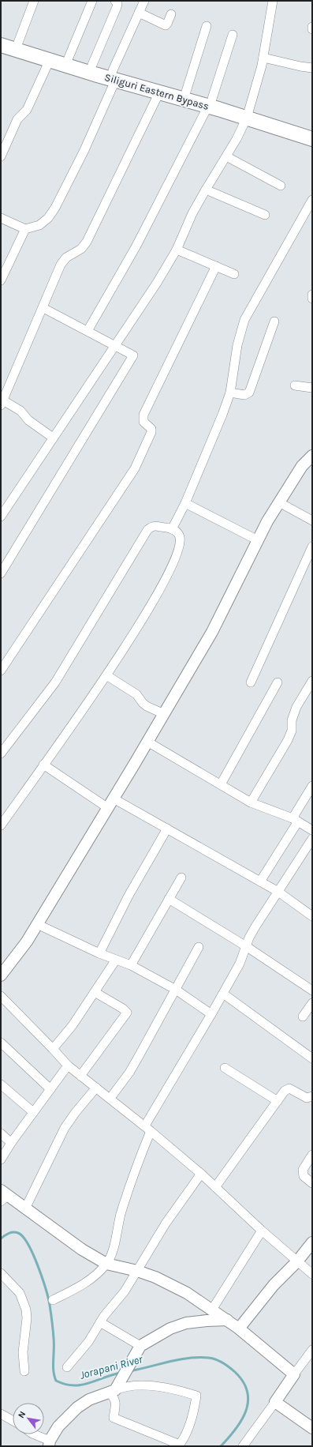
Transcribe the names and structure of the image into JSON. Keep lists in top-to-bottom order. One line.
{"streets":{"main road":["Siliguri Eastern Bypass"]},"water":["Jorapani River"],"north":"top left"}
